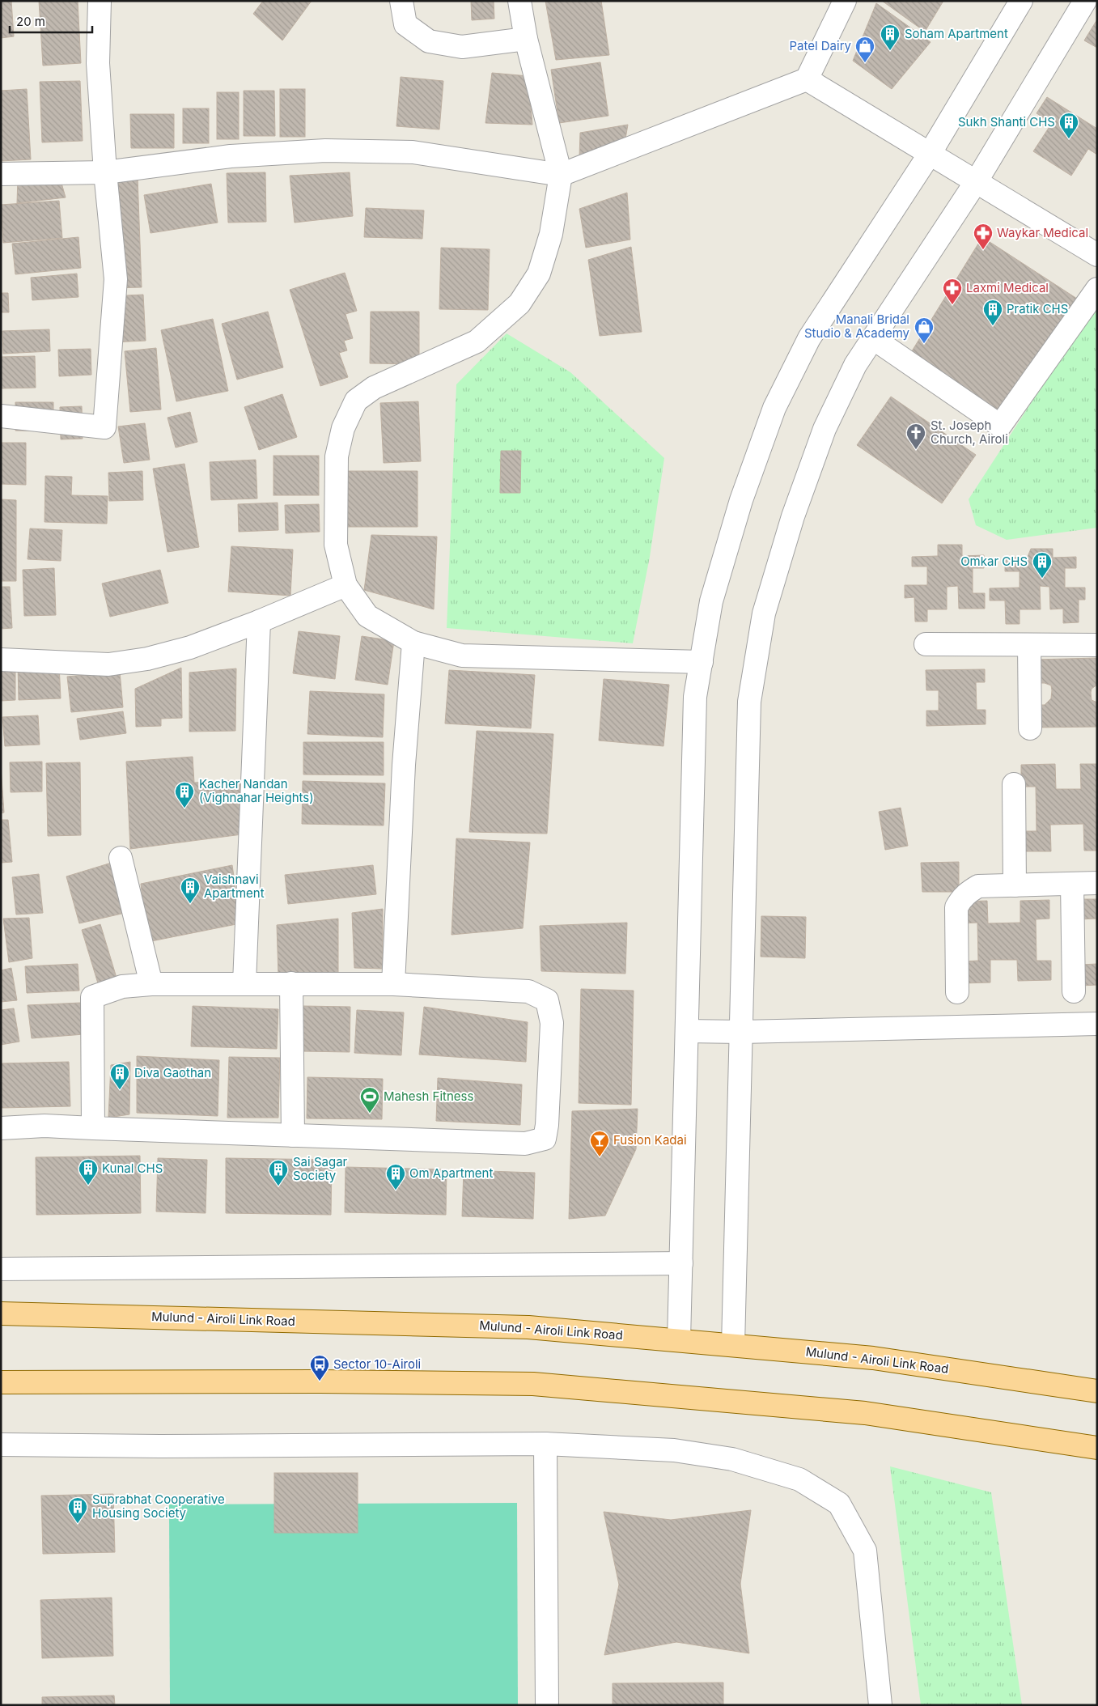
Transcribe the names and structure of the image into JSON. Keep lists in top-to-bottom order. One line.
{"streets":{"main road":["Mulund - Airoli Link Road"]},"places":{"building":["Soham Apartment","Sukh Shanti CHS","Pratik CHS","Omkar CHS","Kacher Nandan (Vighnahar Heights)","Vaishnavi Apartment","Diva Gaothan","Kunal CHS","Sai Sagar Society","Om Apartment","Suprabhat Cooperative Housing Society"],"shop":["Patel Dairy","Manali Bridal Studio & Academy"],"pharmacy":["Waykar Medical","Laxmi Medical"],"church":["St. Joseph Church, Airoli"],"sports":["Mahesh Fitness"],"bar":["Fusion Kadai"],"bus stop":["Sector 10-Airoli"]},"scale_bar":"20 m"}
